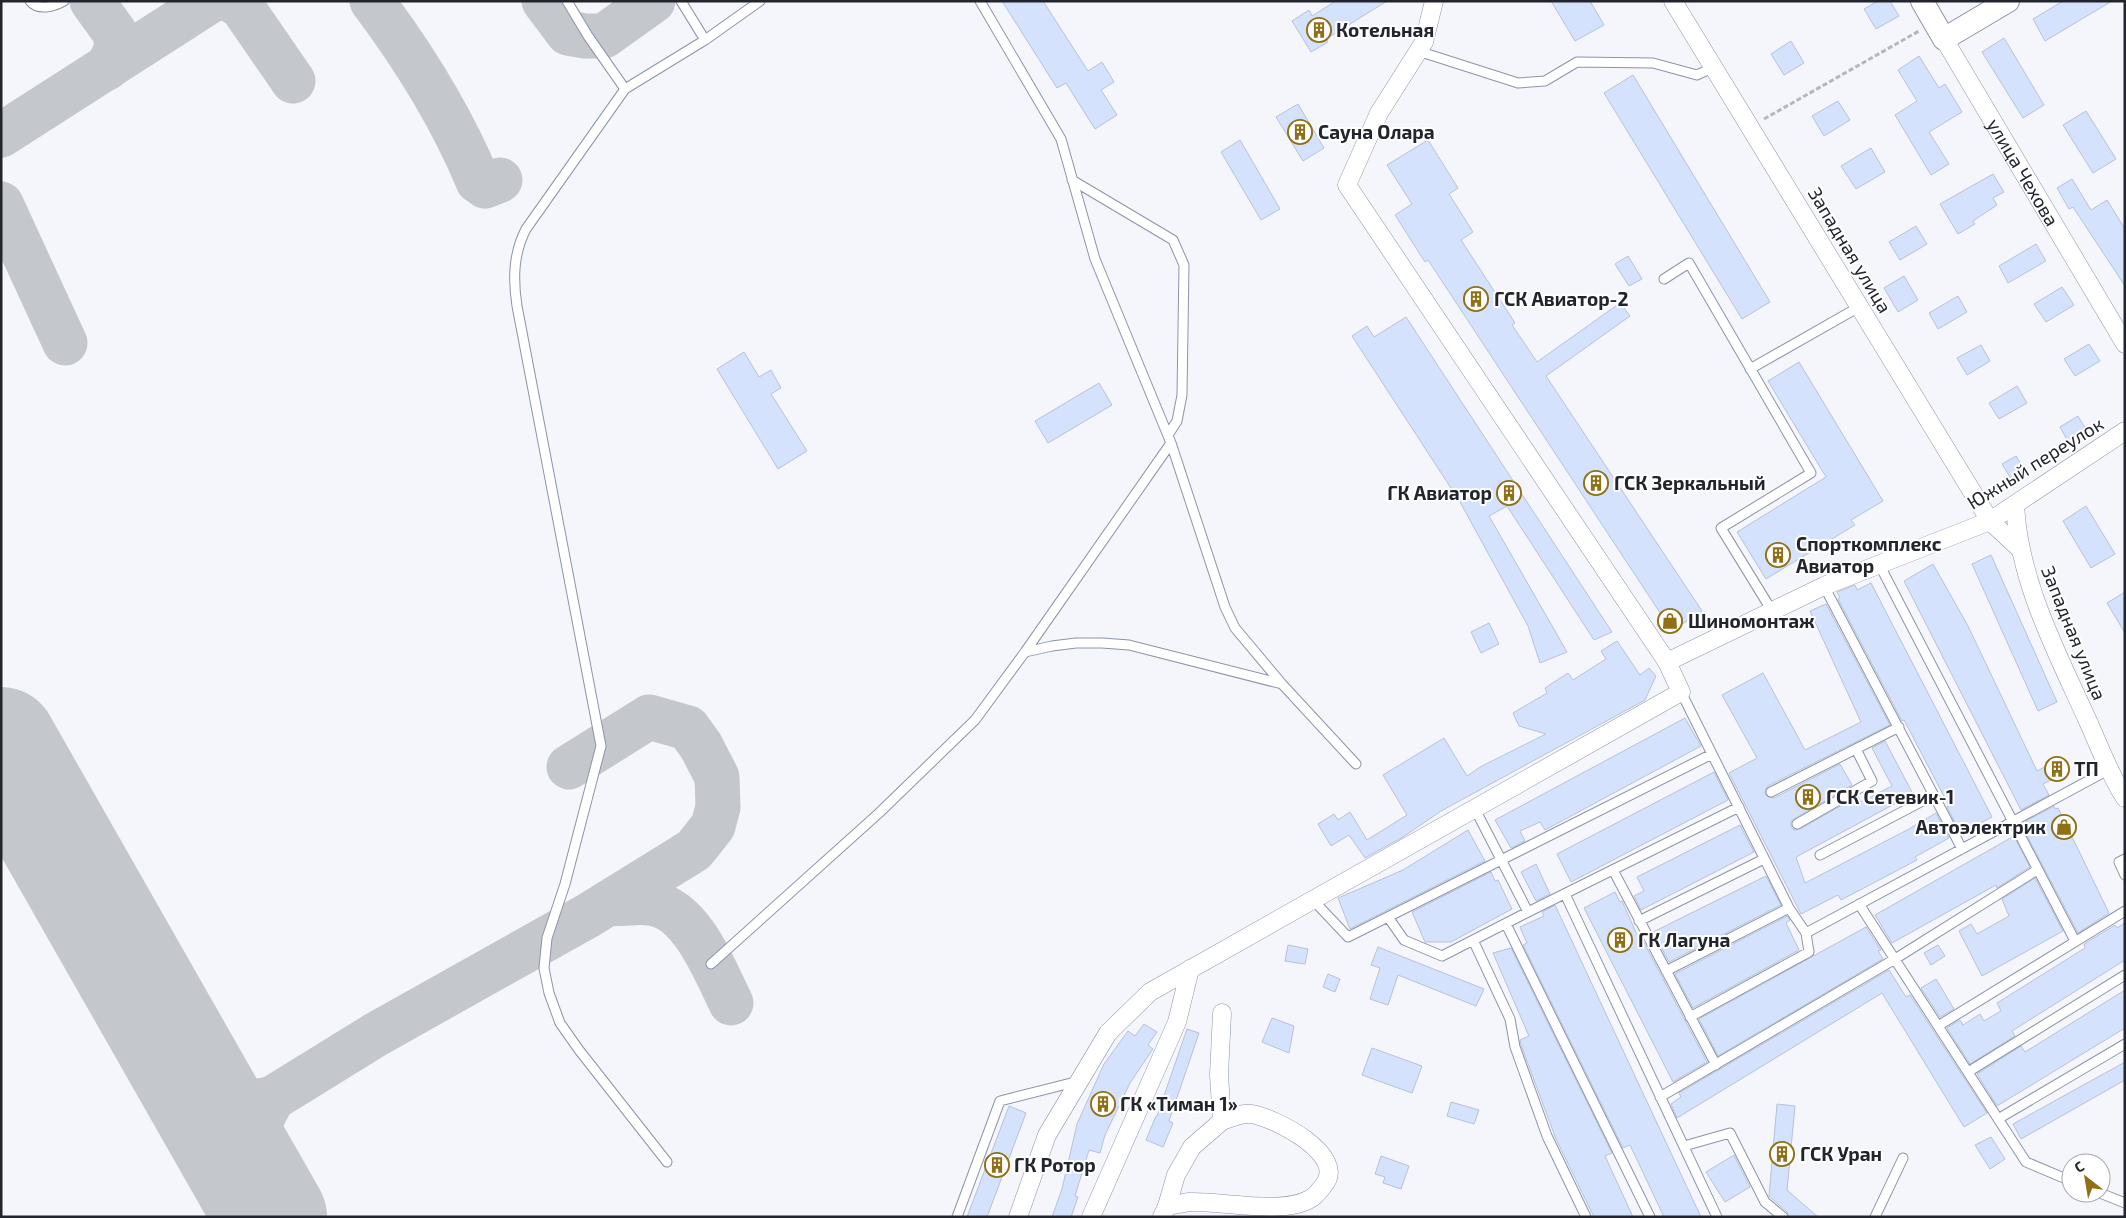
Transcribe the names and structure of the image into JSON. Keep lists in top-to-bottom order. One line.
{"streets":{"street":["улица Чехова","Западная улица","Южный переулок"]},"crossings":[["Западная улица","Южный переулок"]],"places":{"building":["Котельная","Сауна Олара","ГСК Авиатор-2","ГСК Зеркальный","ГК Авиатор","Спорткомплекс Авиатор","ТП","ГСК Сетевик-1","ГК Лагуна","ГК «Тиман 1»","ГСК Уран","ГК Ротор"],"shop":["Шиномонтаж","Автоэлектрик"]},"north":"top left"}
